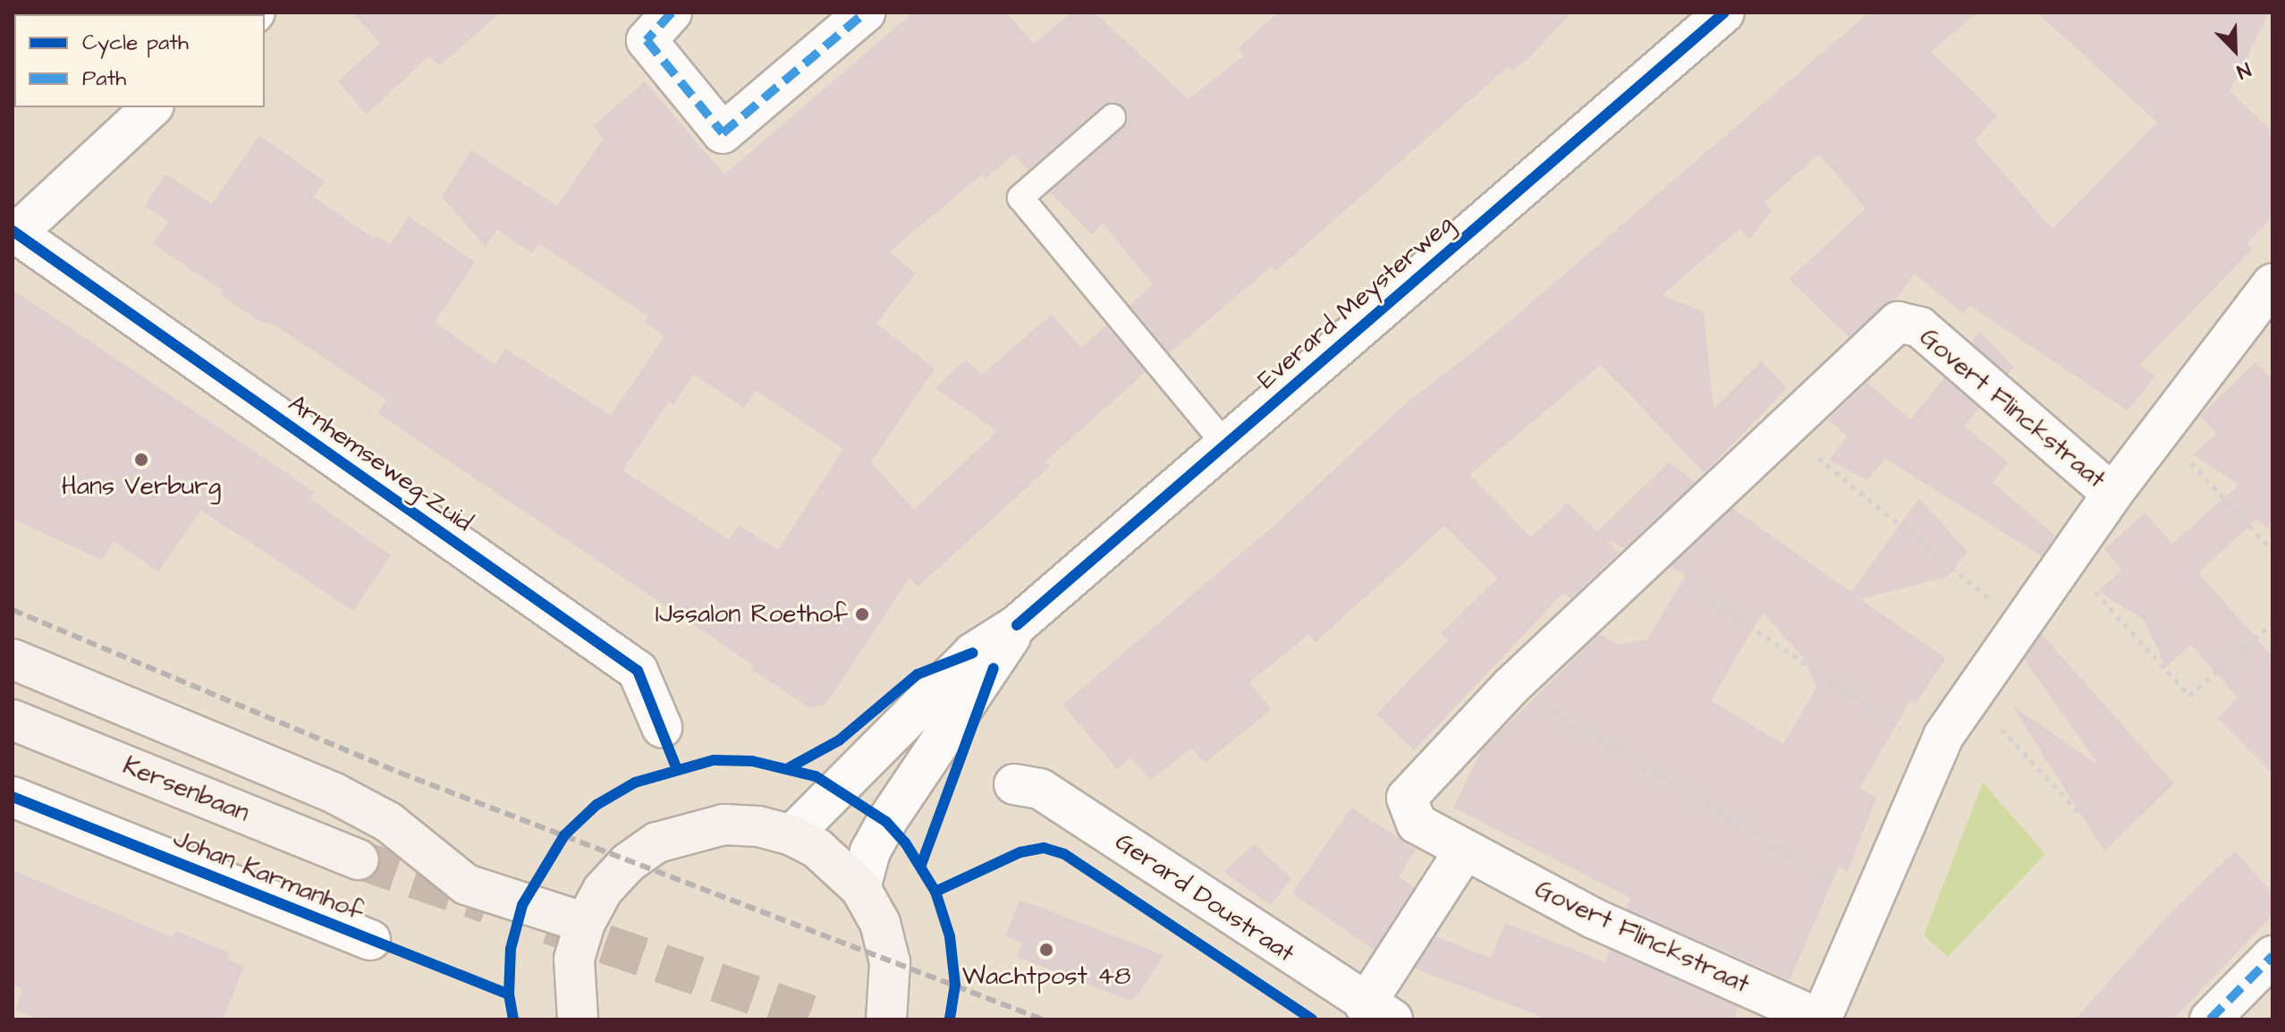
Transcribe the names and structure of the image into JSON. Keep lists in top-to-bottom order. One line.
{"streets":{"main road":["Kersenbaan"],"street":["Everard Meysterweg","Govert Flinckstraat","Arnhemseweg-Zuid","Johan Karmanhof","Gerard Doustraat"]},"places":["Hans Verburg","IJssalon Roethof","Wachtpost 48"],"legend":["Cycle path","Path"],"north":"bottom right"}
